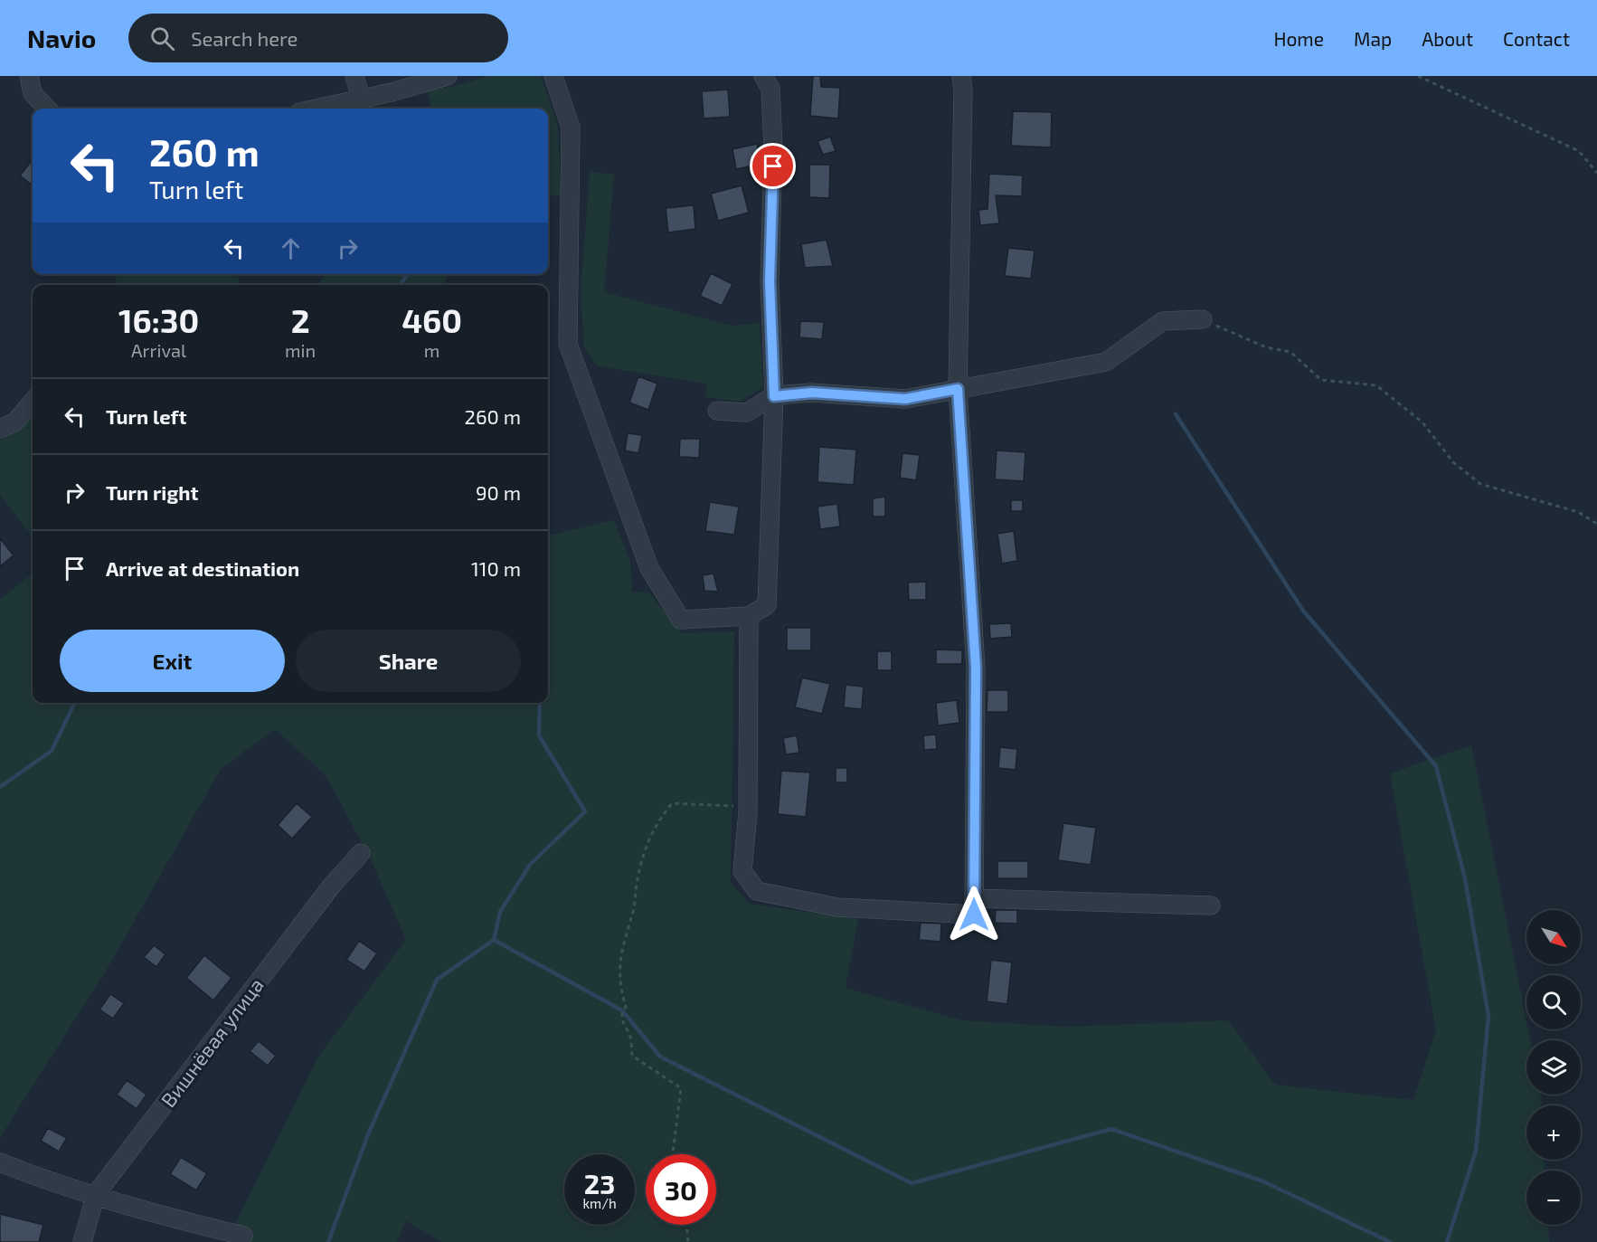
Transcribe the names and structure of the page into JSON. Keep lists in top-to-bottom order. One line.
{"streets":{"street":["Вишнёвая улица"]},"north":"bottom right","page":{"header":"Navio","search":"Search here","nav":["Home","Map","About","Contact"],"turn":["260 m","Turn left"],"eta":["16:30","Arrival","2","min","460","m"],"list":[{"name":"Turn left","value":"260 m"},{"name":"Turn right","value":"90 m"},{"name":"Arrive at destination","value":"110 m"}],"buttons":["Exit","Share"],"map_buttons":["+","−"],"speed":"23 km/h","limit":"30"}}
